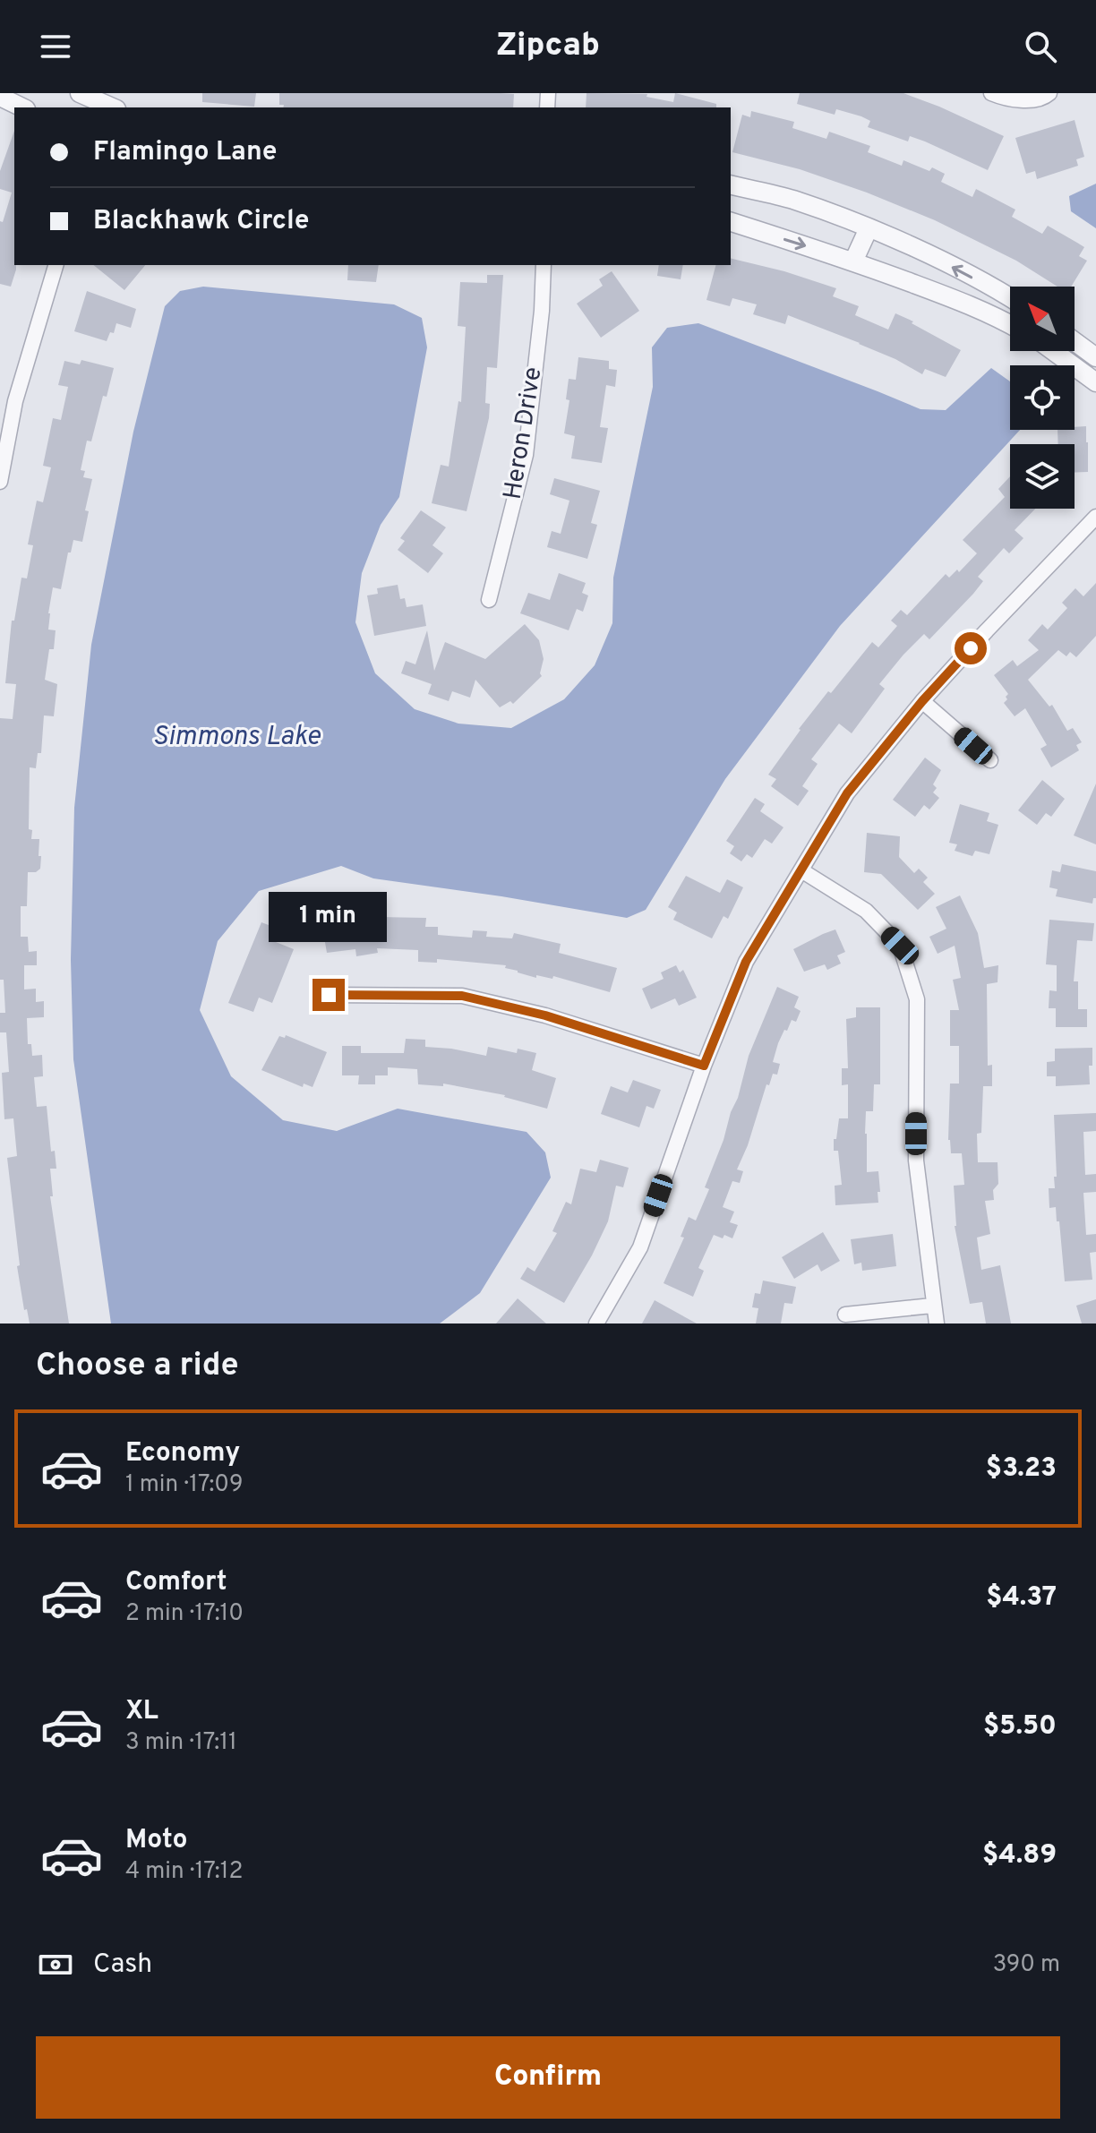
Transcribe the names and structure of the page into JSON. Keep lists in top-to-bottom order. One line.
{"streets":{"street":["Heron Drive"]},"water":["Simmons Lake"],"north":"top left","page":{"header":"Zipcab","banner":["Flamingo Lane","Blackhawk Circle"],"bubble":"1 min","heading":"Choose a ride","list":[{"name":"Economy","note":"1 min · 17:09","value":"$3.23"},{"name":"Comfort","note":"2 min · 17:10","value":"$4.37"},{"name":"XL","note":"3 min · 17:11","value":"$5.50"},{"name":"Moto","note":"4 min · 17:12","value":"$4.89"}],"pay":["Cash","390 m"],"buttons":"Confirm"}}
